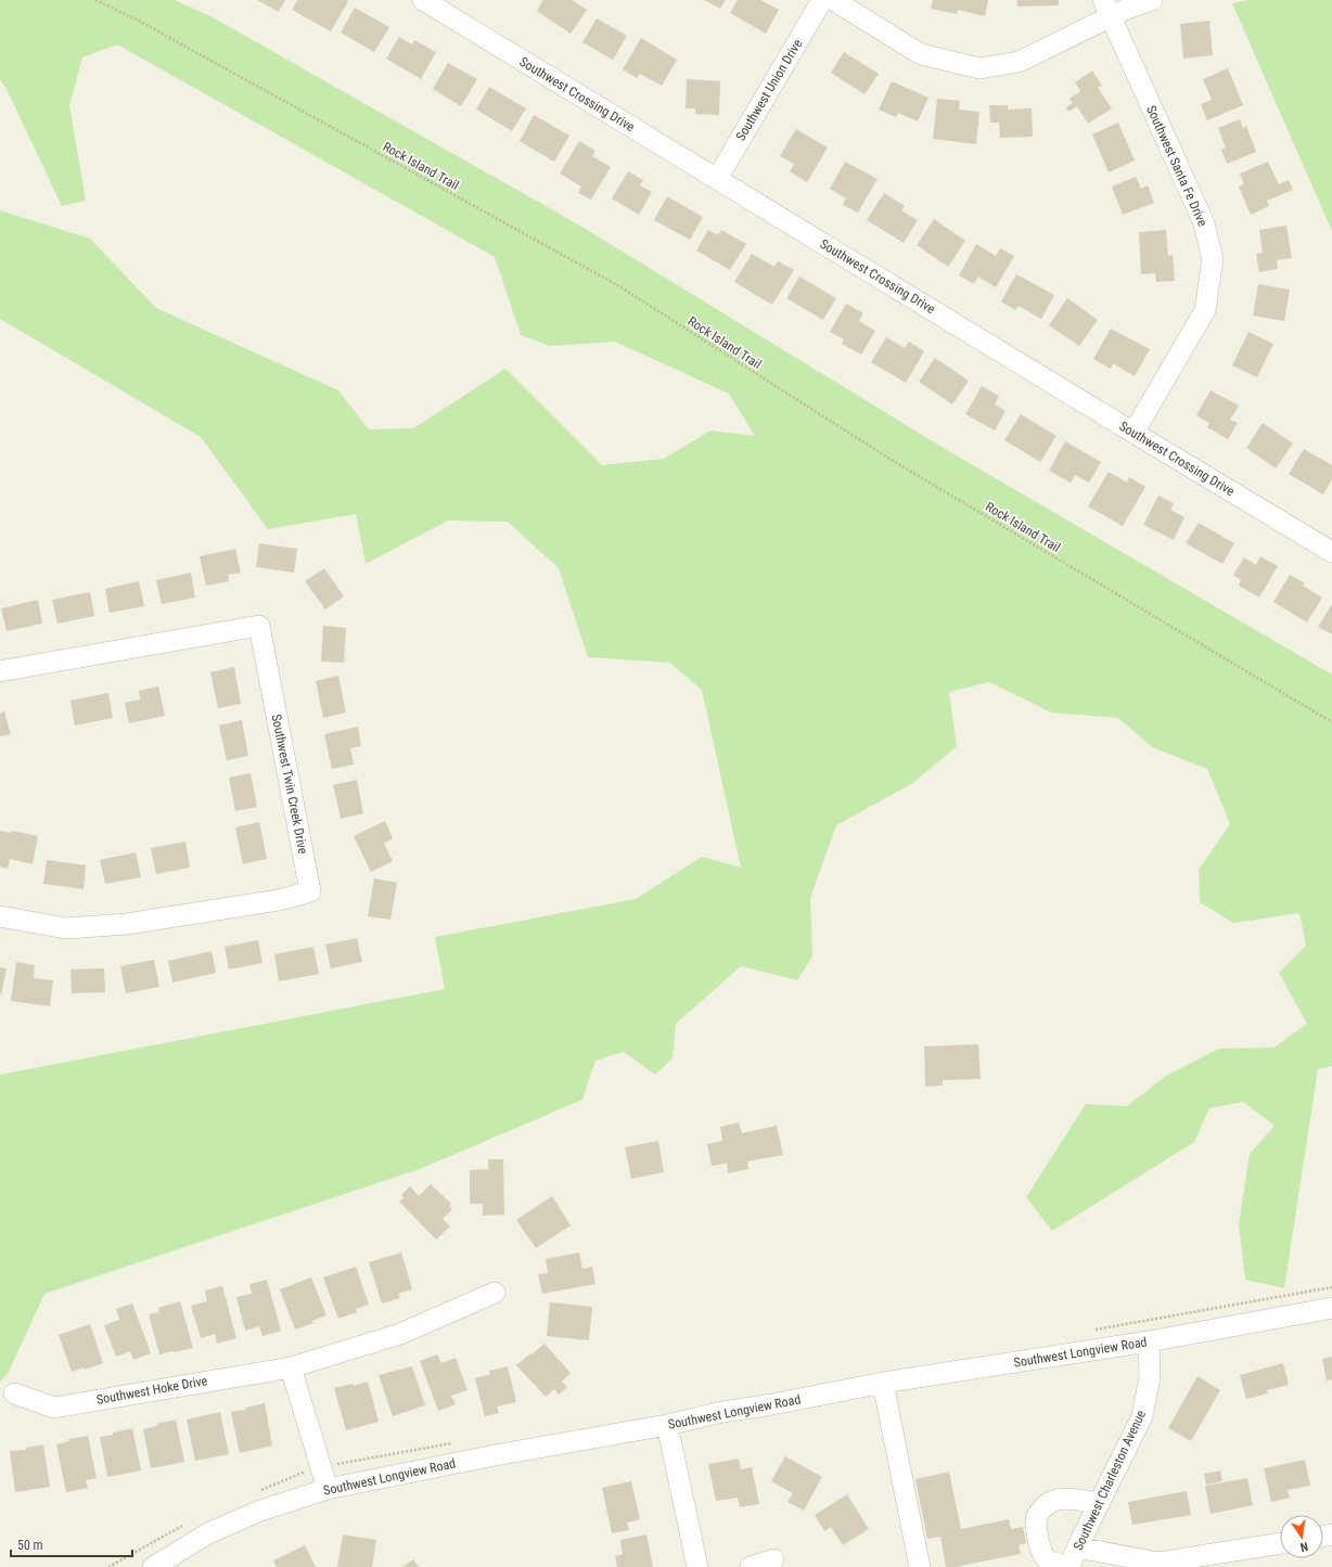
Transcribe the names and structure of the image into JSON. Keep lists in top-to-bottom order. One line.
{"streets":{"street":["Southwest Union Drive","Southwest Crossing Drive","Southwest Santa Fe Drive","Southwest Twin Creek Drive","Southwest Longview Road","Southwest Hoke Drive","Southwest Charleston Avenue"],"path":["Rock Island Trail"]},"crossings":[["Southwest Union Drive","Southwest Crossing Drive"],["Southwest Crossing Drive","Southwest Santa Fe Drive"],["Southwest Longview Road","Southwest Charleston Avenue"]],"scale_bar":"50 m","north":"bottom"}
